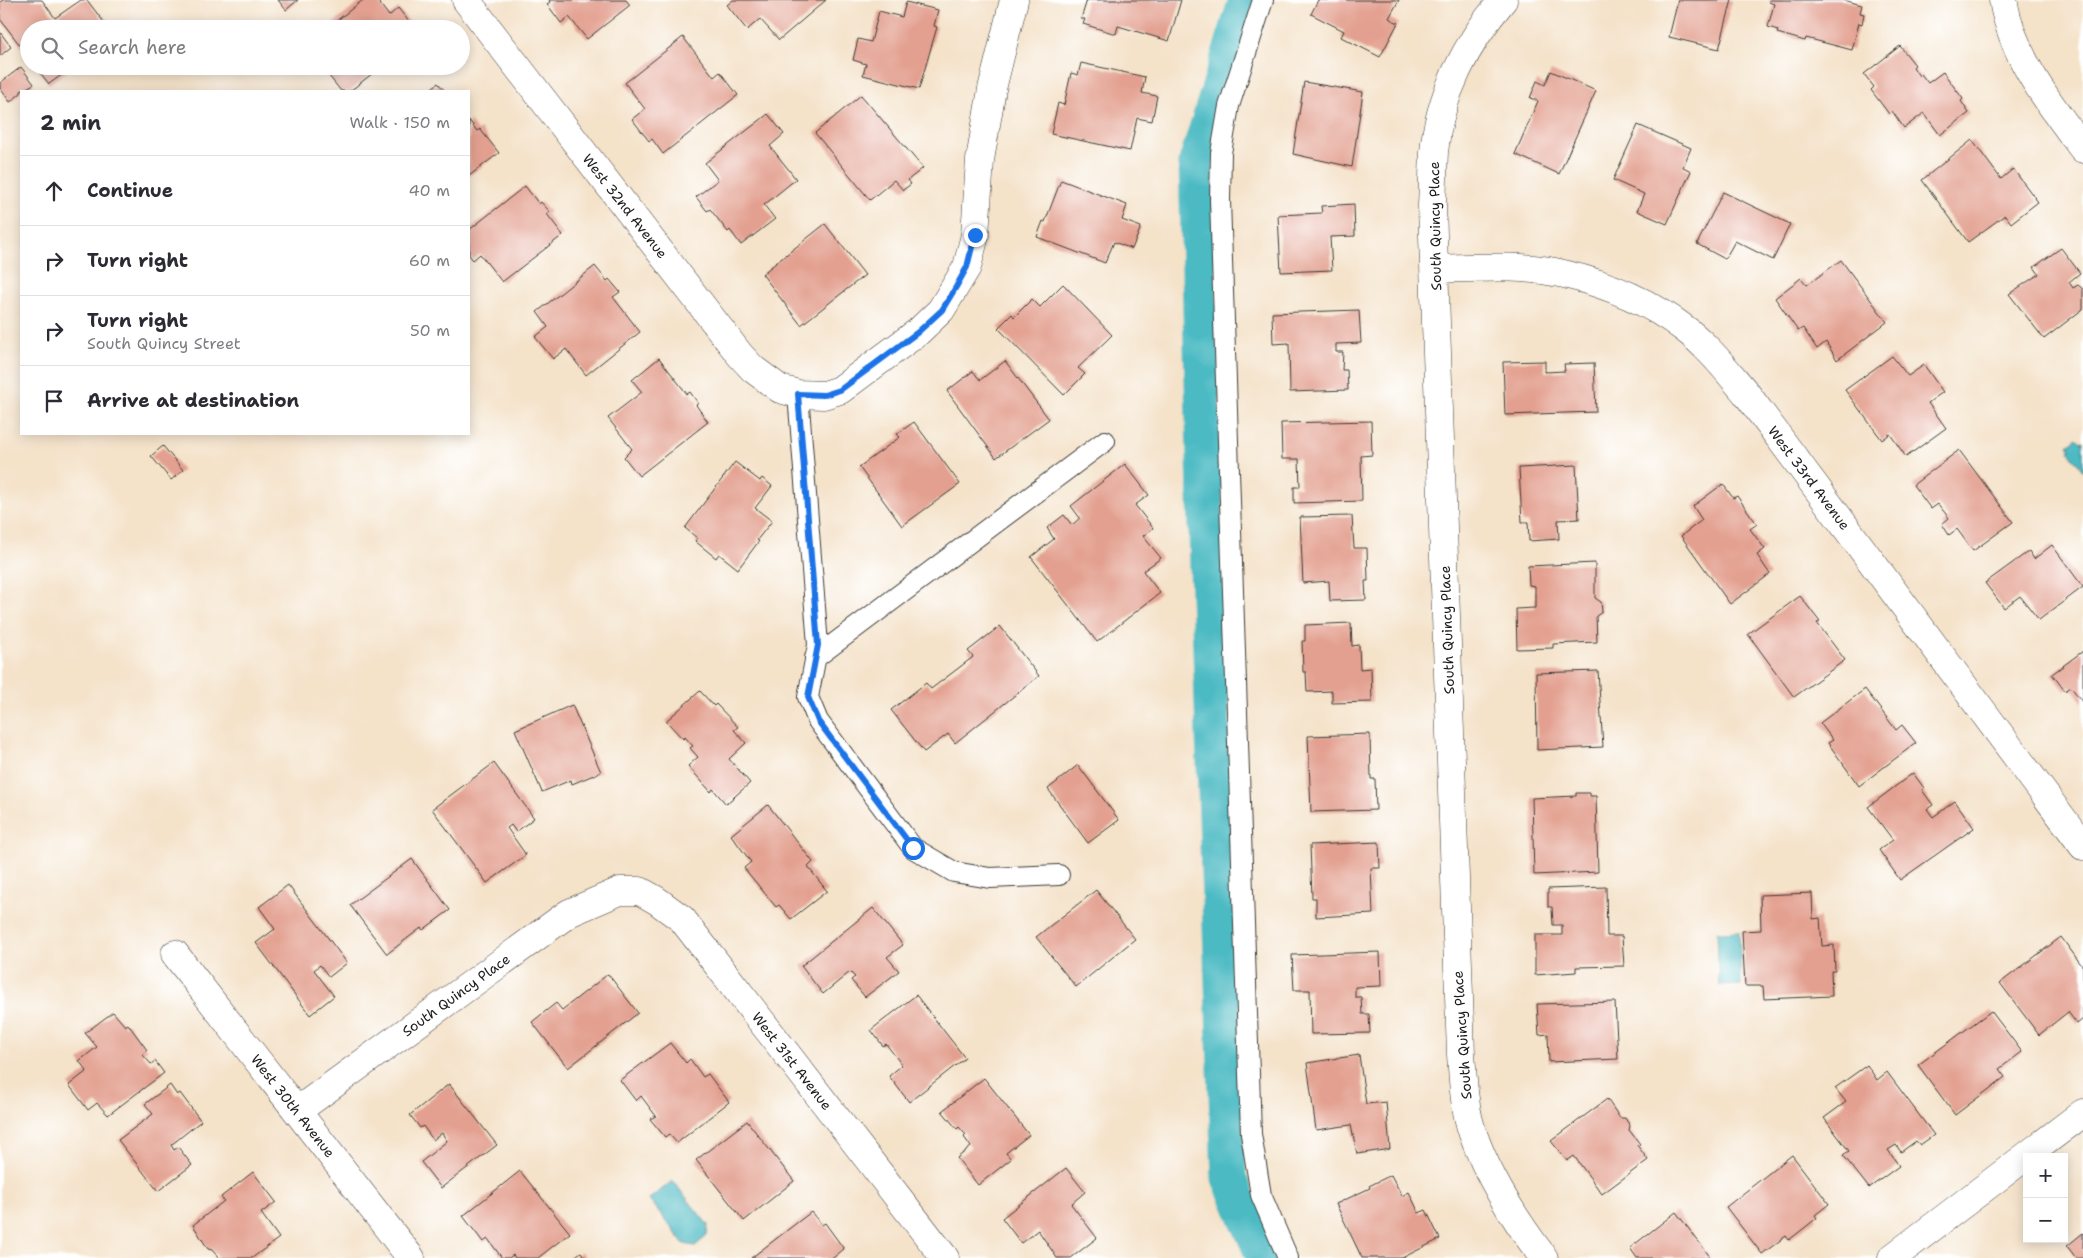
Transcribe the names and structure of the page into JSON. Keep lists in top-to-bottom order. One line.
{"streets":{"street":["West 32nd Avenue","South Quincy Place","West 33rd Avenue","West 31st Avenue","West 30th Avenue"]},"crossings":[["South Quincy Place","West 33rd Avenue"],["South Quincy Place","West 31st Avenue"],["South Quincy Place","West 30th Avenue"]],"page":{"search":"Search here","heading":["2 min","Walk · 150 m"],"list":[["Continue","40 m"],["Turn right","60 m"],["Turn right","South Quincy Street","50 m"],"Arrive at destination"],"map_buttons":["+","−"]}}
